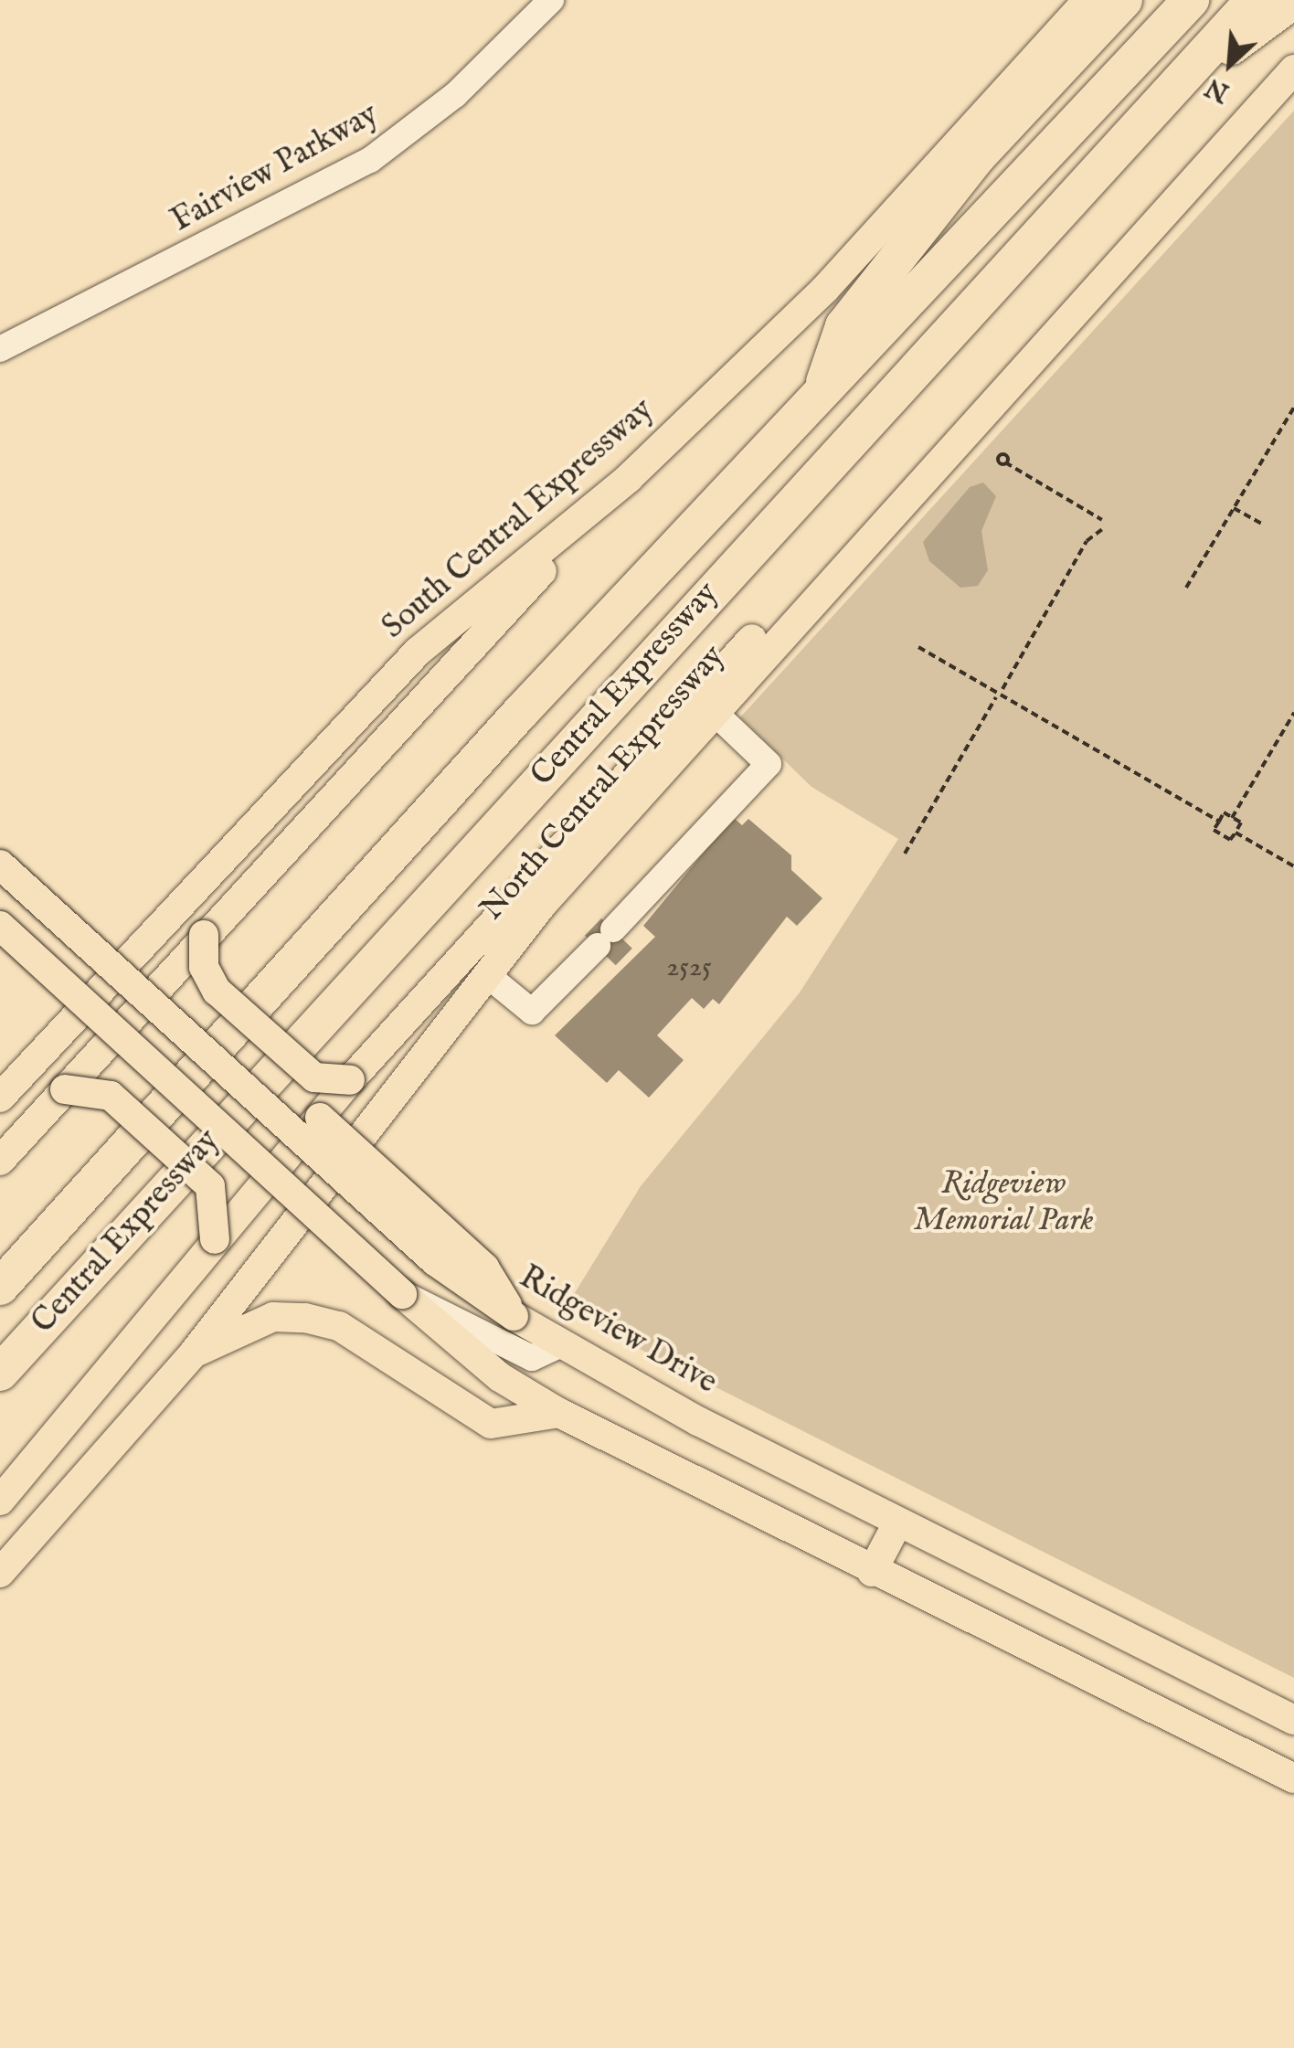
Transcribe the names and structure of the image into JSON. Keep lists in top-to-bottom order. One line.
{"streets":{"highway":["Central Expressway"],"main road":["South Central Expressway","North Central Expressway","Ridgeview Drive"],"street":["Fairview Parkway"]},"parks":["Ridgeview Memorial Park"],"house_numbers":["2525"],"north":"bottom left"}
